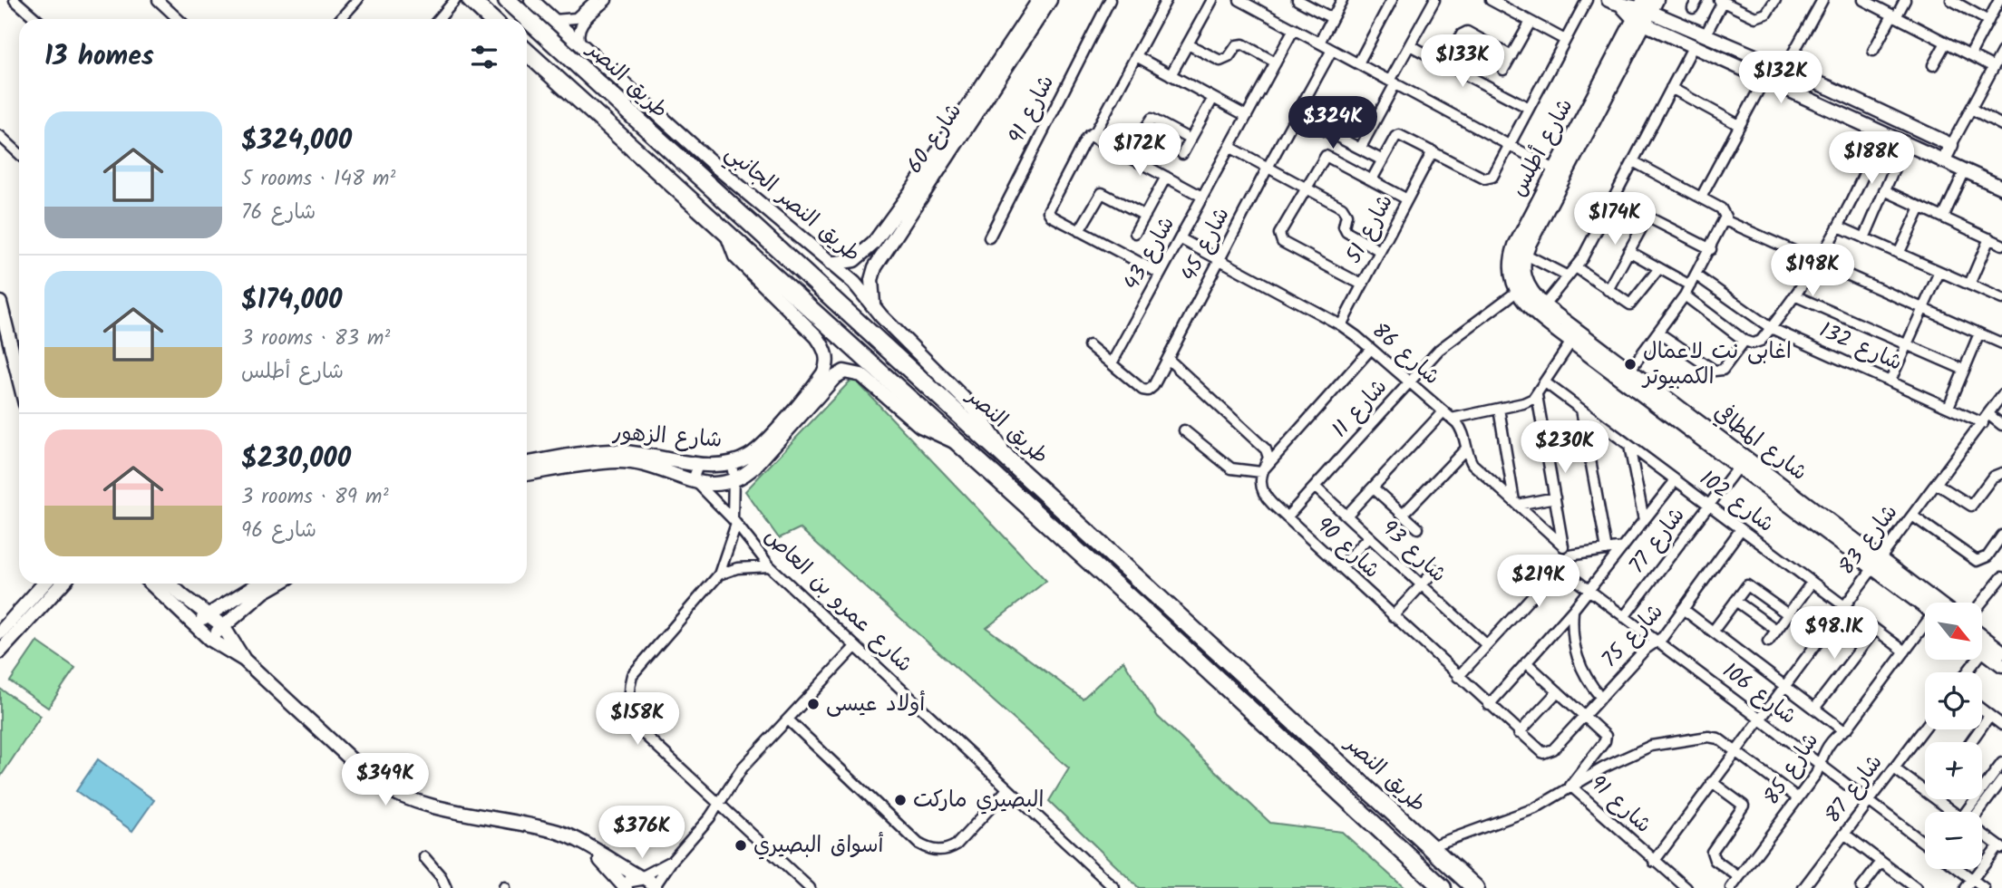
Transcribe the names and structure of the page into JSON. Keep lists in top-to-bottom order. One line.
{"streets":{"highway":["طريق النصر"],"street":["شارع 91","شارع 60","شارع أطلس","طريق النصر الجانبي","شارع 51","شارع 45","شارع 43","شارع 132","شارع 86","شارع 11","شارع الزهور","شارع المطافي","شارع 102","شارع 83","شارع 77","شارع 90","شارع 93","شارع عمرو بن العاص","شارع 75","شارع 106","شارع 85","شارع 87"]},"crossings":[["طريق النصر","طريق النصر الجانبي"],["طريق النصر","شارع الزهور"],["شارع 91","شارع 83"],["شارع 91","شارع 75"],["شارع 60","طريق النصر الجانبي"],["شارع أطلس","شارع 11"],["شارع 51","شارع 86"],["شارع 45","شارع 43"],["شارع 45","شارع 86"],["شارع 45","شارع 90"],["شارع 43","شارع 86"],["شارع 132","شارع 83"],["شارع 86","شارع 11"],["شارع 11","شارع 90"],["شارع 11","شارع 93"],["شارع الزهور","شارع عمرو بن العاص"],["شارع المطافي","شارع 83"],["شارع المطافي","شارع 77"],["شارع 102","شارع 83"],["شارع 102","شارع 77"],["شارع 102","شارع 75"],["شارع 102","شارع 85"],["شارع 83","شارع 106"],["شارع 77","شارع 106"],["شارع 90","شارع 75"],["شارع 75","شارع 106"],["شارع 106","شارع 85"],["شارع 106","شارع 87"]],"places":["اغابى نت لاعمال الكمبيوتر","أولاد عيسى","البصيري ماركت","أسواق البصيري"],"north":"bottom right","page":{"heading":"13 homes","price":["$133K","$132K","$324K","$172K","$188K","$174K","$198K","$230K","$219K","$98.1K","$158K","$349K","$376K"],"list":[{"name":"$324,000","note":"5 rooms · 148 m² · شارع 76"},{"name":"$174,000","note":"3 rooms · 83 m² · شارع أطلس"},{"name":"$230,000","note":"3 rooms · 89 m² · شارع 96"}],"map_buttons":["+","−"]}}
